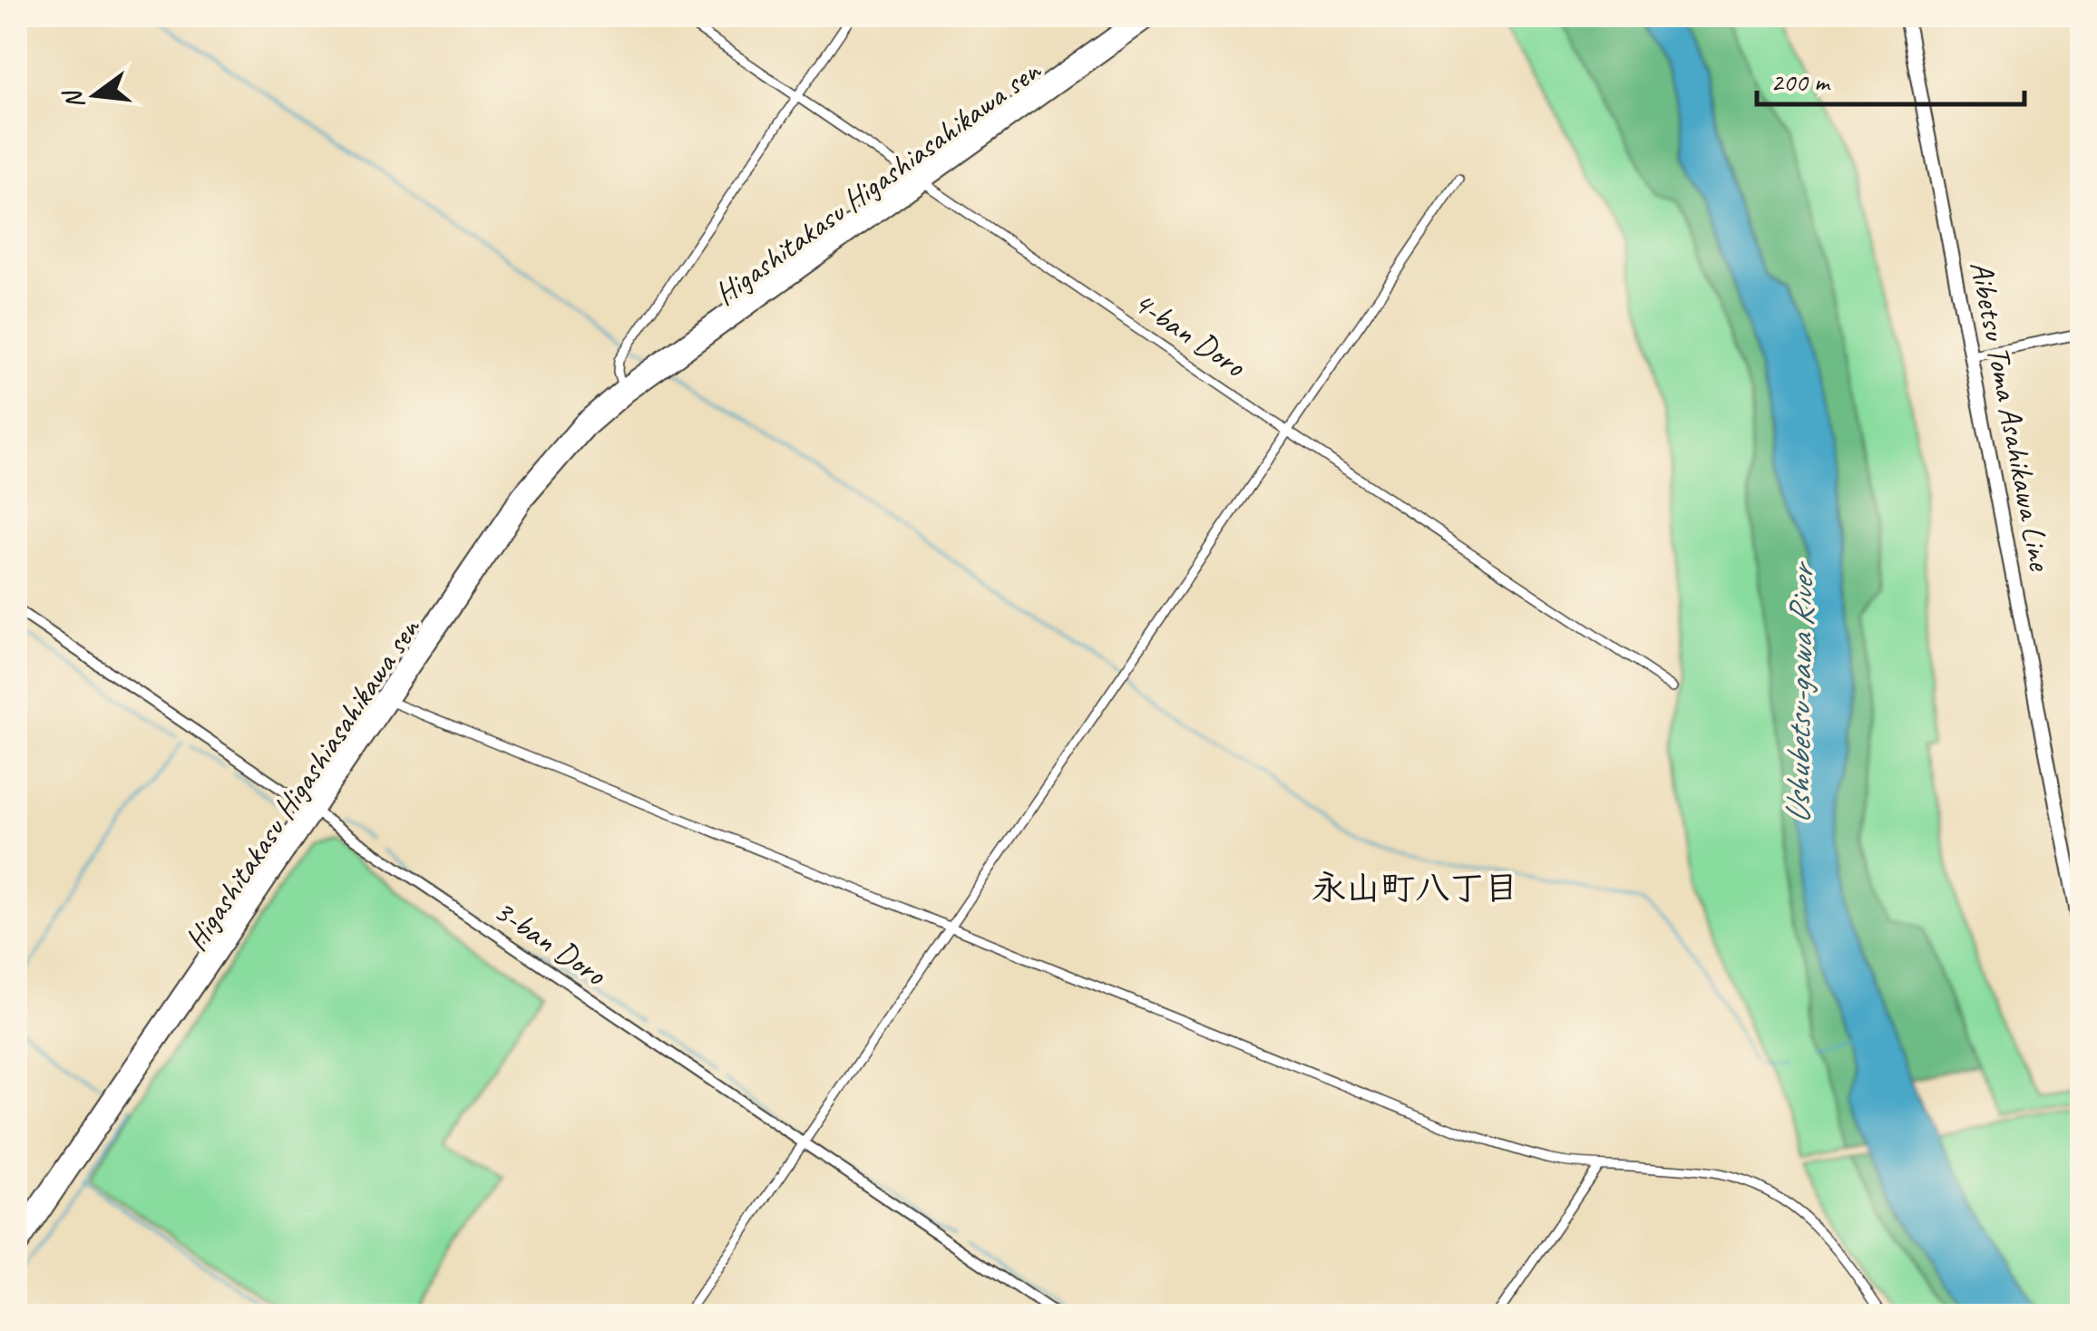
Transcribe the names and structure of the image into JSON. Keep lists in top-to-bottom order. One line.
{"streets":{"main road":["Higashitakasu Higashiasahikawa sen","Aibetsu Toma Asahikawa Line"],"street":["4-ban Doro","3-ban Doro"]},"crossings":[["Higashitakasu Higashiasahikawa sen","4-ban Doro"],["Higashitakasu Higashiasahikawa sen","3-ban Doro"]],"districts":["永山町八丁目"],"water":["Ushubetsu-gawa River"],"scale_bar":"200 m","north":"left"}
